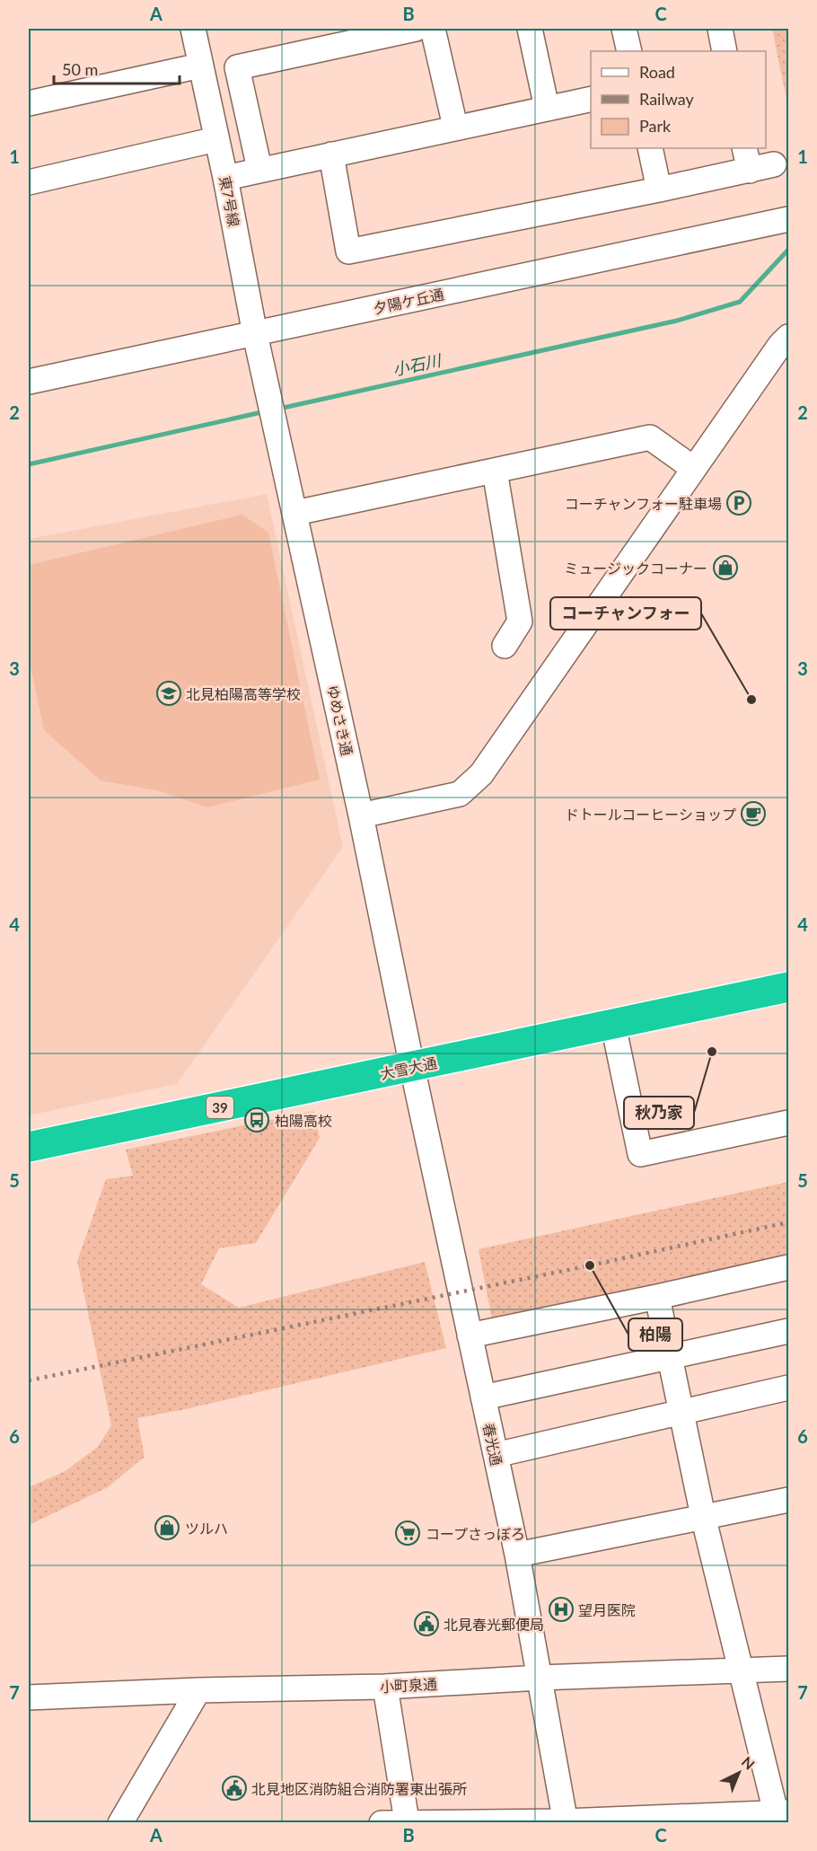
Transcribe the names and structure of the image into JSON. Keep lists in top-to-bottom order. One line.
{"streets":{"highway":["大雪大通","39"],"street":["東7号線","夕陽ケ丘通","ゆめさき通","春光通","小町泉通"]},"crossings":[["東7号線","夕陽ケ丘通"],["東7号線","ゆめさき通"],["ゆめさき通","大雪大通"],["ゆめさき通","春光通"],["大雪大通","春光通"],["春光通","小町泉通"]],"water":["小石川"],"places":{"parking":["コーチャンフォー駐車場"],"shop":["ミュージックコーナー","ツルハ"],"school or university":["北見柏陽高等学校"],"other":["コーチャンフォー","秋乃家","柏陽"],"cafe":["ドトールコーヒーショップ"],"bus stop":["柏陽高校"],"supermarket":["コープさっぽろ"],"hospital":["望月医院"],"public building":["北見春光郵便局","北見地区消防組合消防署東出張所"]},"legend":["Road","Railway","Park"],"scale_bar":"50 m","north":"top right","grid":{"columns":["A","B","C"],"rows":["1","2","3","4","5","6","7"]}}
